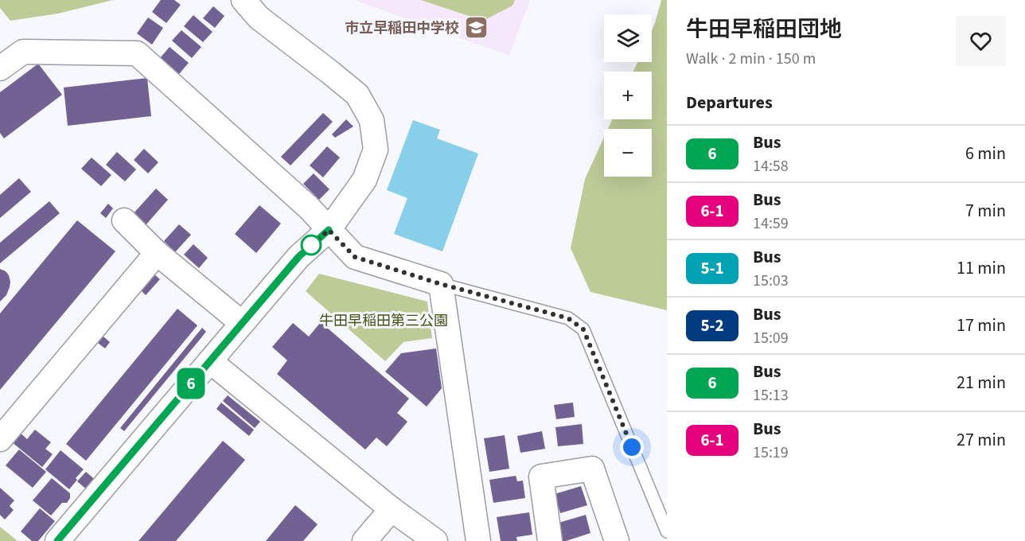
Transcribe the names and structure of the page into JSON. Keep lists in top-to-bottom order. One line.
{"parks":["牛田早稲田第三公園"],"places":{"school or university":["市立早稲田中学校"]},"lines":["bus line 6"],"page":{"on_map":"6","heading":[["牛田早稲田団地","Walk · 2 min · 150 m"],"Departures"],"map_buttons":["+","−"],"list":[{"mark":"6","name":"Bus","note":"14:58","value":"6 min"},{"mark":"6-1","name":"Bus","note":"14:59","value":"7 min"},{"mark":"5-1","name":"Bus","note":"15:03","value":"11 min"},{"mark":"5-2","name":"Bus","note":"15:09","value":"17 min"},{"mark":"6","name":"Bus","note":"15:13","value":"21 min"},{"mark":"6-1","name":"Bus","note":"15:19","value":"27 min"}]}}
